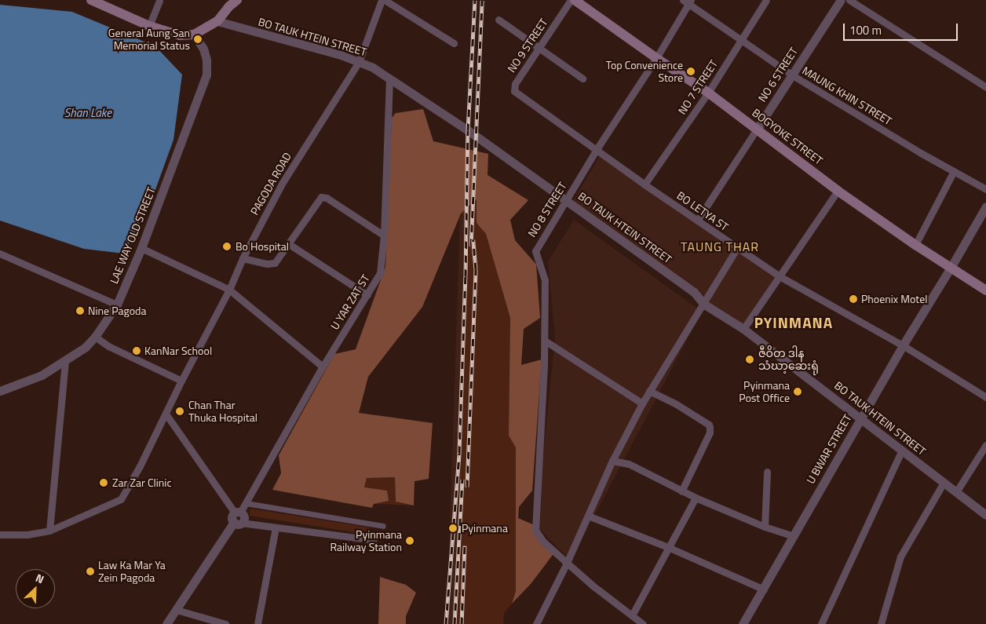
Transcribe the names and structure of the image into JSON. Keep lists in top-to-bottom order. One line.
{"streets":{"main road":["BOGYOKE STREET"],"street":["BO TAUK HTEIN STREET","NO 9 STREET","NO 6 STREET","NO 7 STREET","MAUNG KHIN STREET","PAGODA ROAD","NO 8 STREET","BO LETYA ST","LAE WAY OLD STREET","U YAR ZAT ST","U BWAR STREET"]},"crossings":[["BO TAUK HTEIN STREET","PAGODA ROAD"],["BO TAUK HTEIN STREET","NO 8 STREET"],["BO TAUK HTEIN STREET","U YAR ZAT ST"],["BO TAUK HTEIN STREET","U BWAR STREET"],["NO 9 STREET","BO LETYA ST"],["NO 6 STREET","MAUNG KHIN STREET"],["NO 6 STREET","BOGYOKE STREET"],["NO 6 STREET","BO LETYA ST"],["NO 7 STREET","MAUNG KHIN STREET"],["NO 7 STREET","BOGYOKE STREET"],["NO 7 STREET","BO LETYA ST"],["MAUNG KHIN STREET","NO 8 STREET"],["BOGYOKE STREET","NO 8 STREET"],["BOGYOKE STREET","U BWAR STREET"],["NO 8 STREET","BO LETYA ST"],["BO LETYA ST","U BWAR STREET"]],"districts":["TAUNG THAR","PYINMANA"],"water":["Shan Lake"],"places":["General Aung San Memorial Status","Top Convenience Store","Bo Hospital","Phoenix Motel","Nine Pagoda","KanNar School","ဇီဝိတ ဒါန သံဃာ့ဆေးရုံ","Pyinmana Post Office","Chan Thar Thuka Hospital","Zar Zar Clinic","Pyinmana","Pyinmana Railway Station","Law Ka Mar Ya Zein Pagoda"],"scale_bar":"100 m","north":"top right"}
